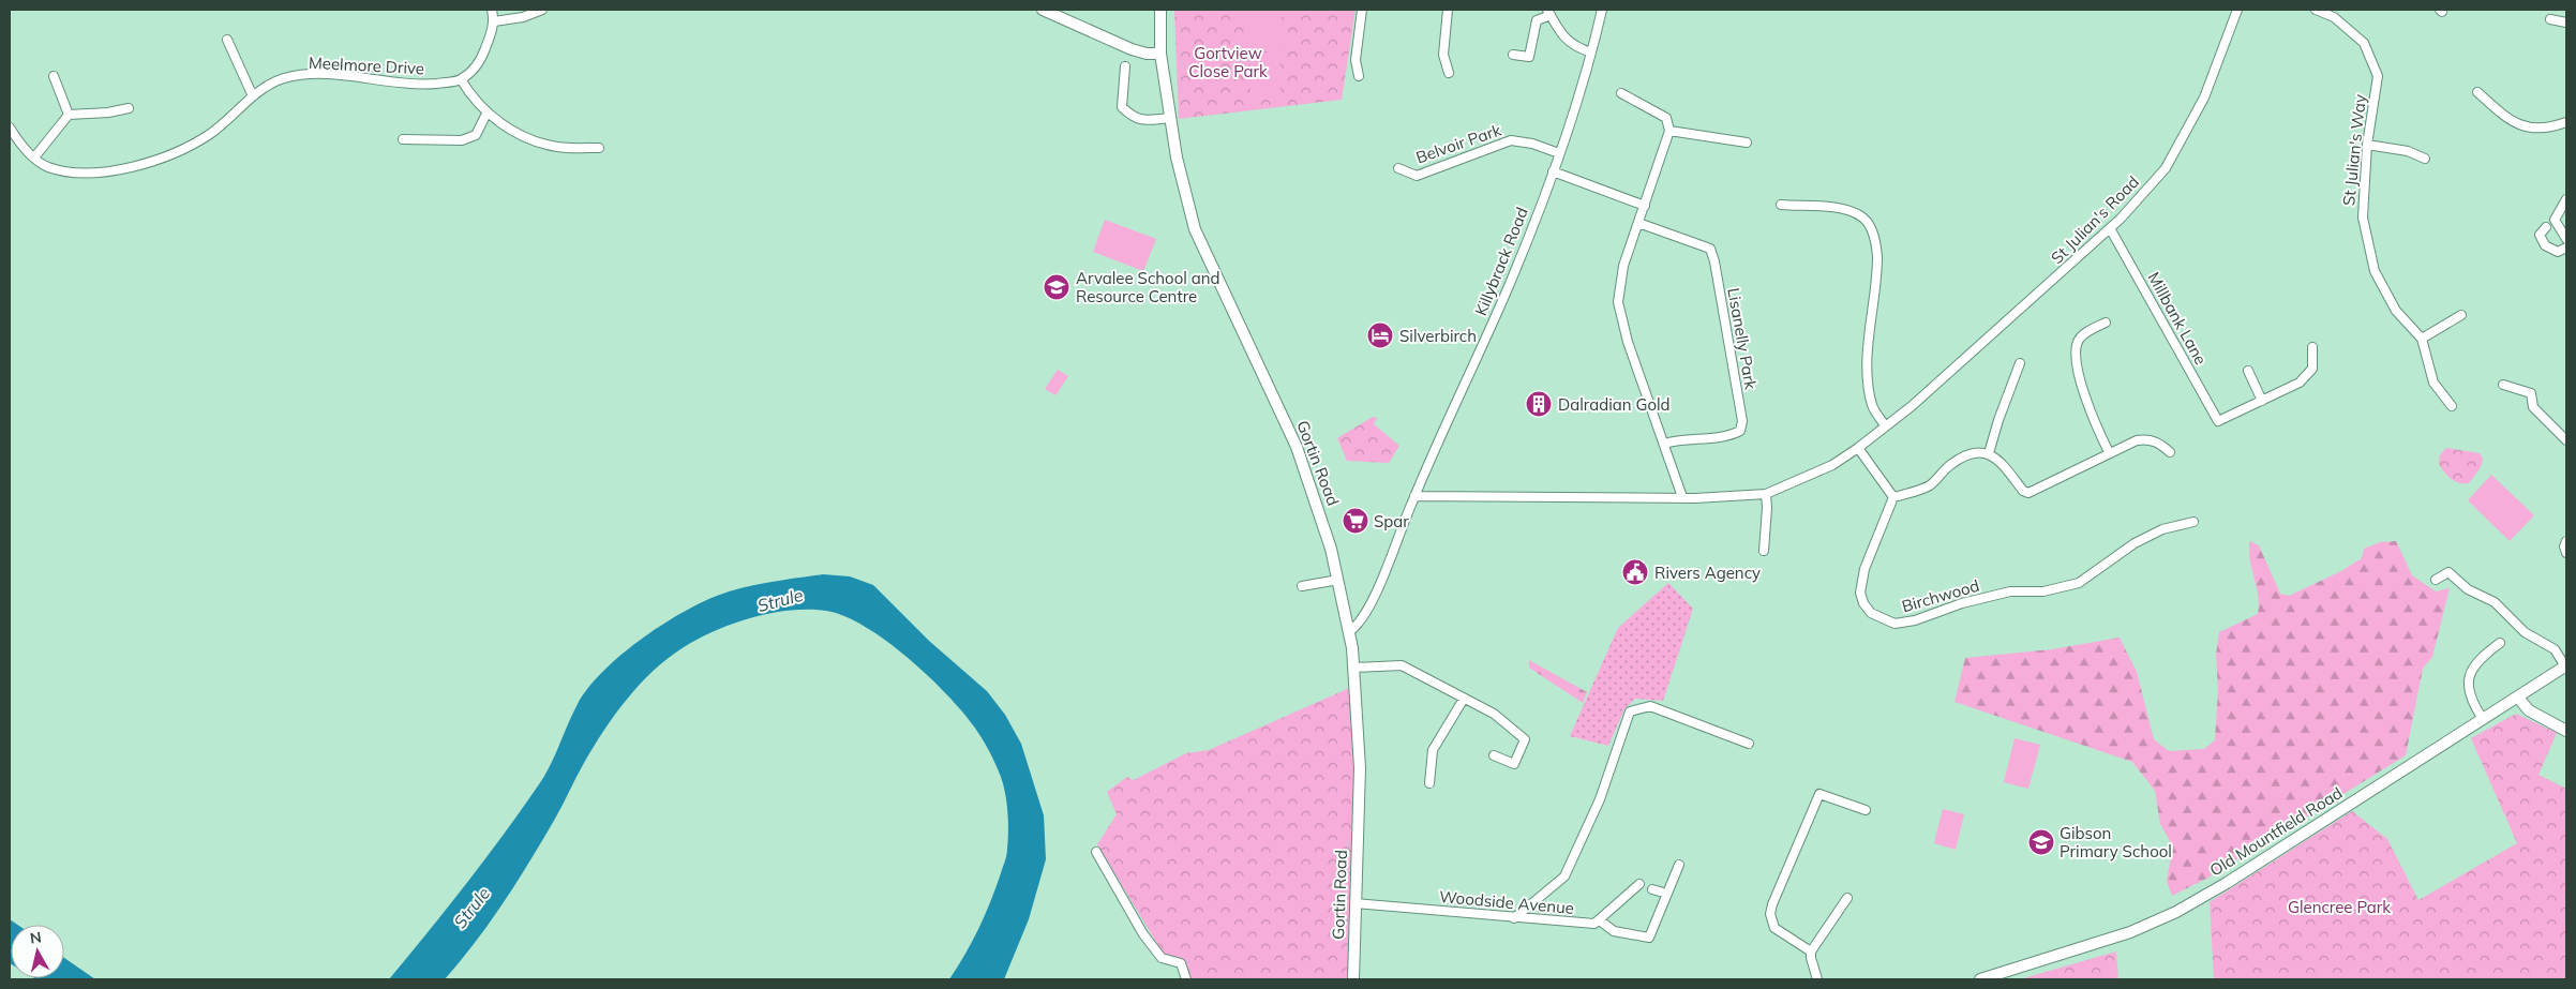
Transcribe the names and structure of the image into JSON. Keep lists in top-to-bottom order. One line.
{"streets":{"main road":["Gortin Road","Old Mountfield Road"],"street":["Meelmore Drive","Belvoir Park","St Julian's Way","St Julian's Road","Killybrack Road","Millbank Lane","Lisanelly Park","Birchwood","Woodside Avenue"]},"crossings":[["Belvoir Park","Killybrack Road"],["St Julian's Road","Millbank Lane"],["Killybrack Road","Gortin Road"],["Gortin Road","Woodside Avenue"]],"water":["Strule"],"parks":["Gortview Close Park","Glencree Park"],"places":{"school or university":["Arvalee School and Resource Centre","Gibson Primary School"],"hotel":["Silverbirch"],"building":["Dalradian Gold"],"supermarket":["Spar"],"public building":["Rivers Agency"]},"north":"top"}
